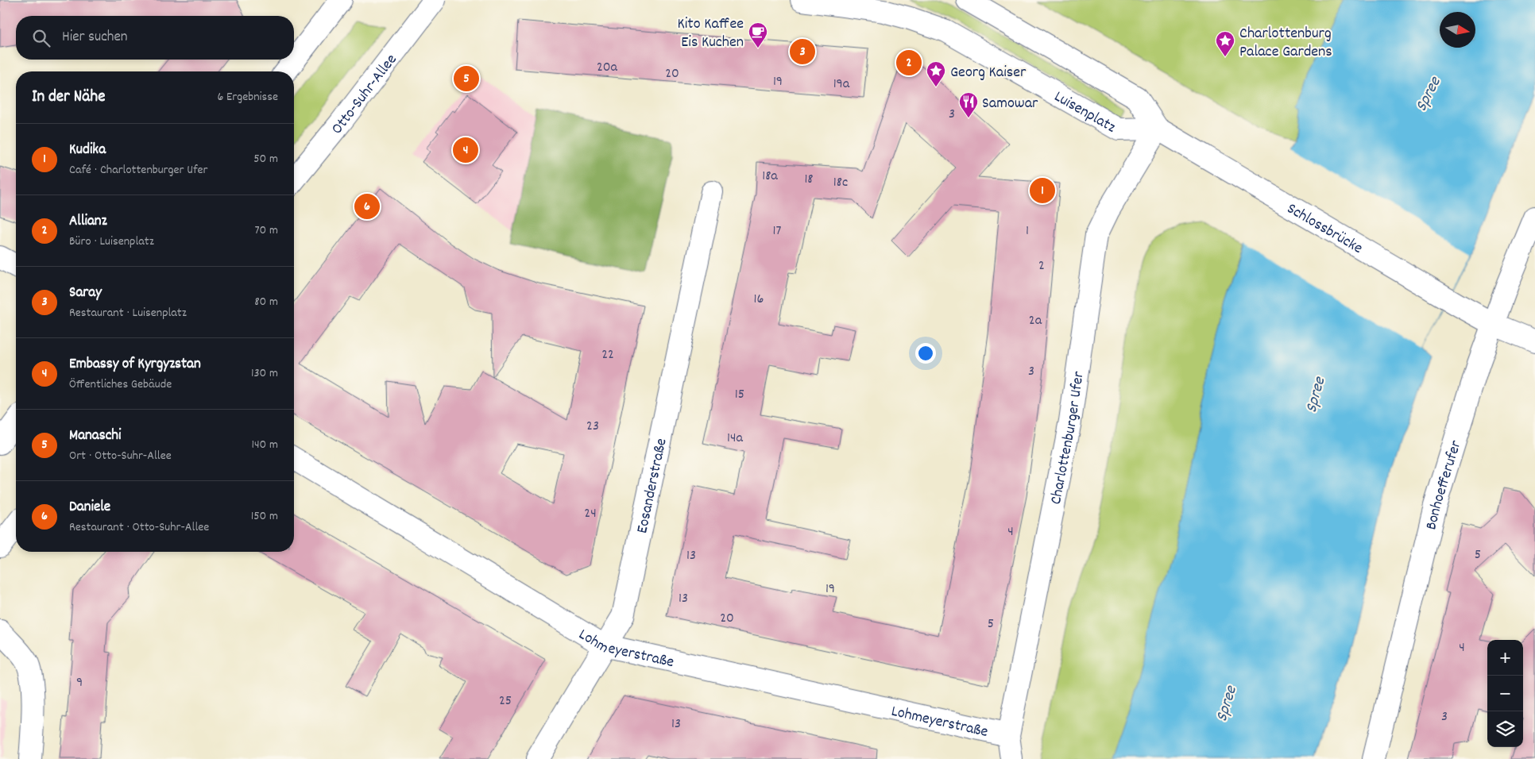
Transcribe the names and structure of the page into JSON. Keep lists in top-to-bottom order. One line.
{"streets":{"street":["Otto-Suhr-Allee","Luisenplatz","Schlossbrücke","Charlottenburger Ufer","Bonhoefferufer","Eosanderstraße","Lohmeyerstraße"]},"crossings":[["Luisenplatz","Schlossbrücke"],["Luisenplatz","Charlottenburger Ufer"],["Schlossbrücke","Charlottenburger Ufer"],["Schlossbrücke","Bonhoefferufer"],["Charlottenburger Ufer","Lohmeyerstraße"],["Eosanderstraße","Lohmeyerstraße"]],"water":["Spree"],"places":{"cafe":["Kito Kaffee Eis Kuchen"],"place":["Charlottenburg Palace Gardens","Georg Kaiser"],"restaurant":["Samowar"]},"house_numbers":["20a","20","19","19a","3","18a","18","18c","17","1","2","16","2a","22","3","15","23","14a","24","4","5","13","19","13","20","5","4","9","25","3","13"],"north":"right","page":{"search":"Hier suchen","pins":["3","2","5","4","1","6"],"heading":["In der Nähe","6 Ergebnisse"],"list":[{"mark":"1","name":"Kudika","note":"Café · Charlottenburger Ufer","value":"50 m"},{"mark":"2","name":"Allianz","note":"Büro · Luisenplatz","value":"70 m"},{"mark":"3","name":"Saray","note":"Restaurant · Luisenplatz","value":"80 m"},{"mark":"4","name":"Embassy of Kyrgyzstan","note":"Öffentliches Gebäude","value":"130 m"},{"mark":"5","name":"Manaschi","note":"Ort · Otto-Suhr-Allee","value":"140 m"},{"mark":"6","name":"Daniele","note":"Restaurant · Otto-Suhr-Allee","value":"150 m"}],"map_buttons":["+","−"]}}
